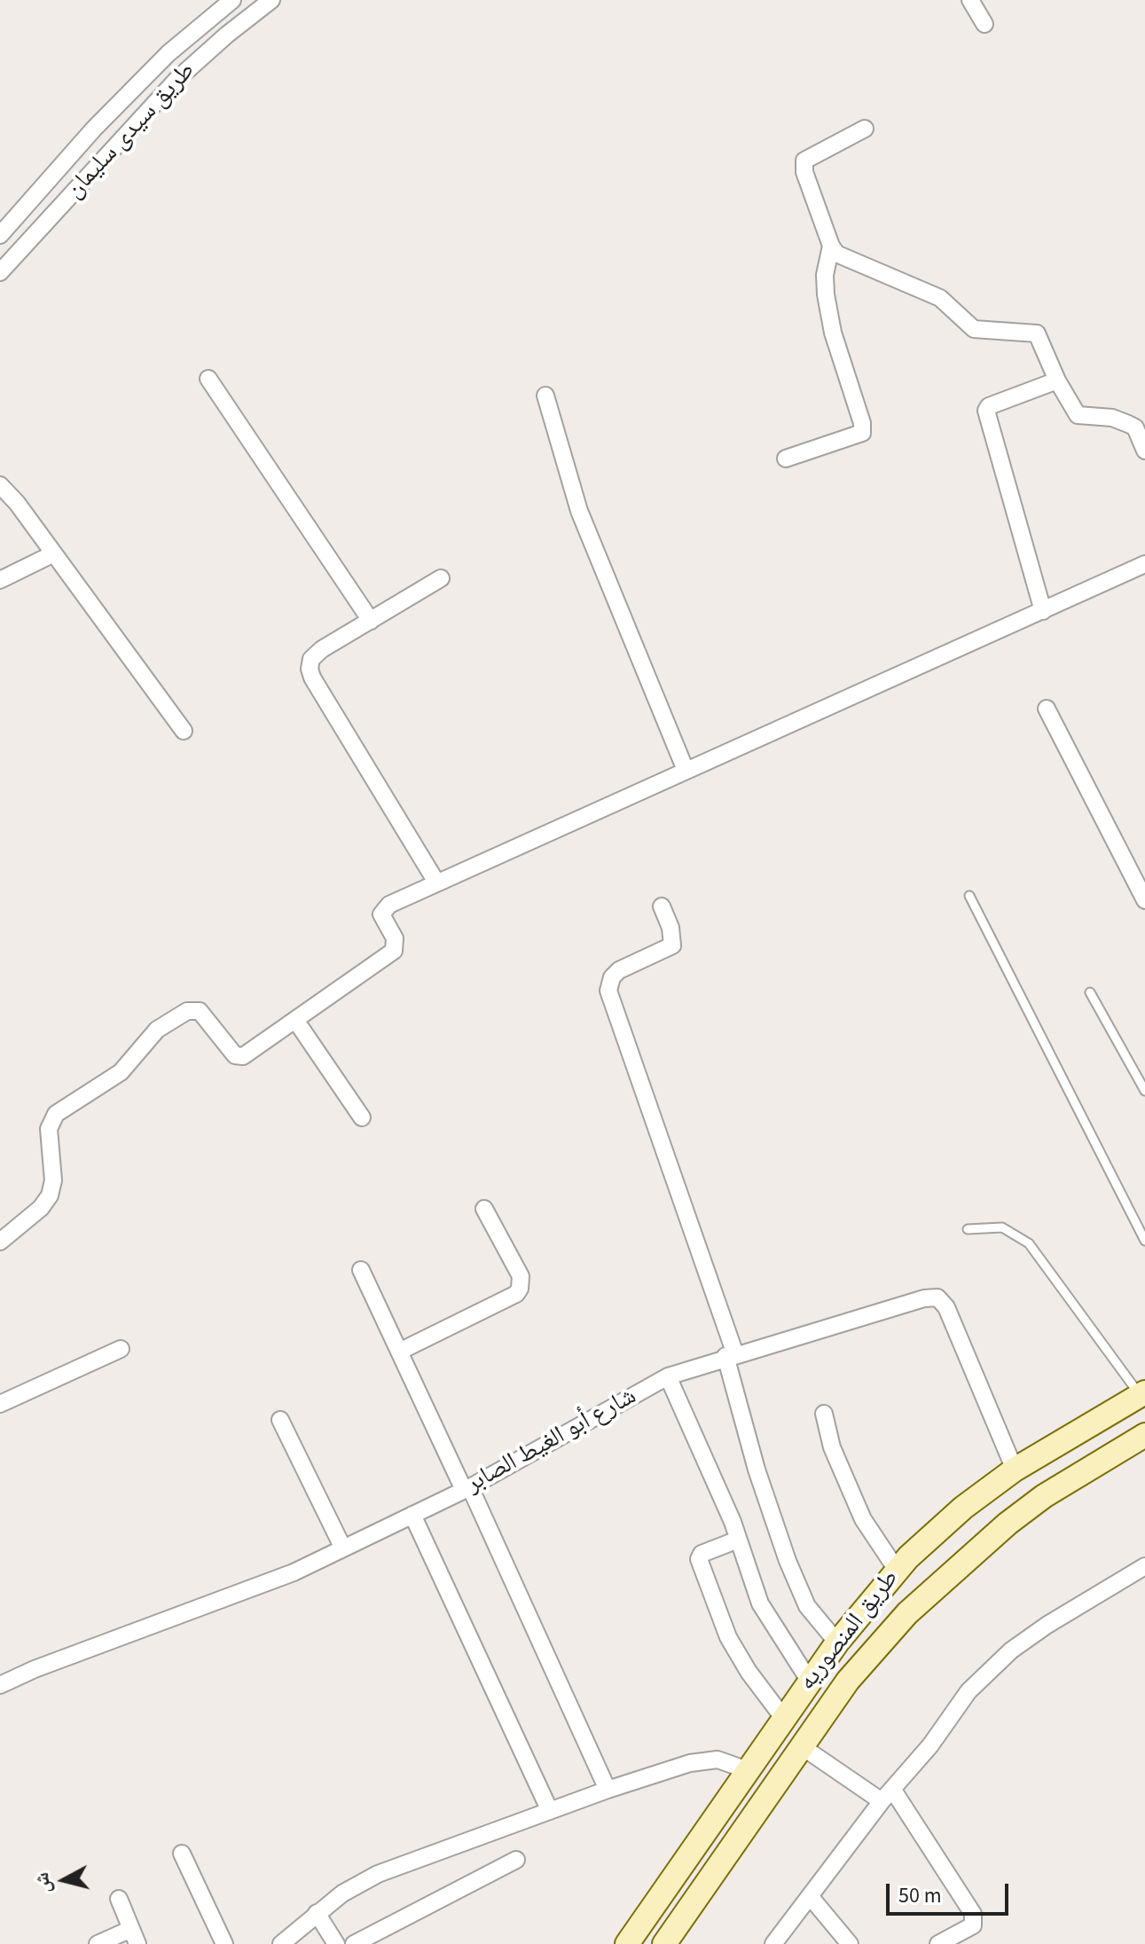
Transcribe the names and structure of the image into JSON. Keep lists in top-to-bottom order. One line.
{"streets":{"main road":["طريق المنصوريه"],"street":["طريق سيدى سليمان","شارع أبو الغيط الصابر"]},"crossings":[["شارع أبو الغيط الصابر","طريق المنصوريه"]],"scale_bar":"50 m","north":"left"}
